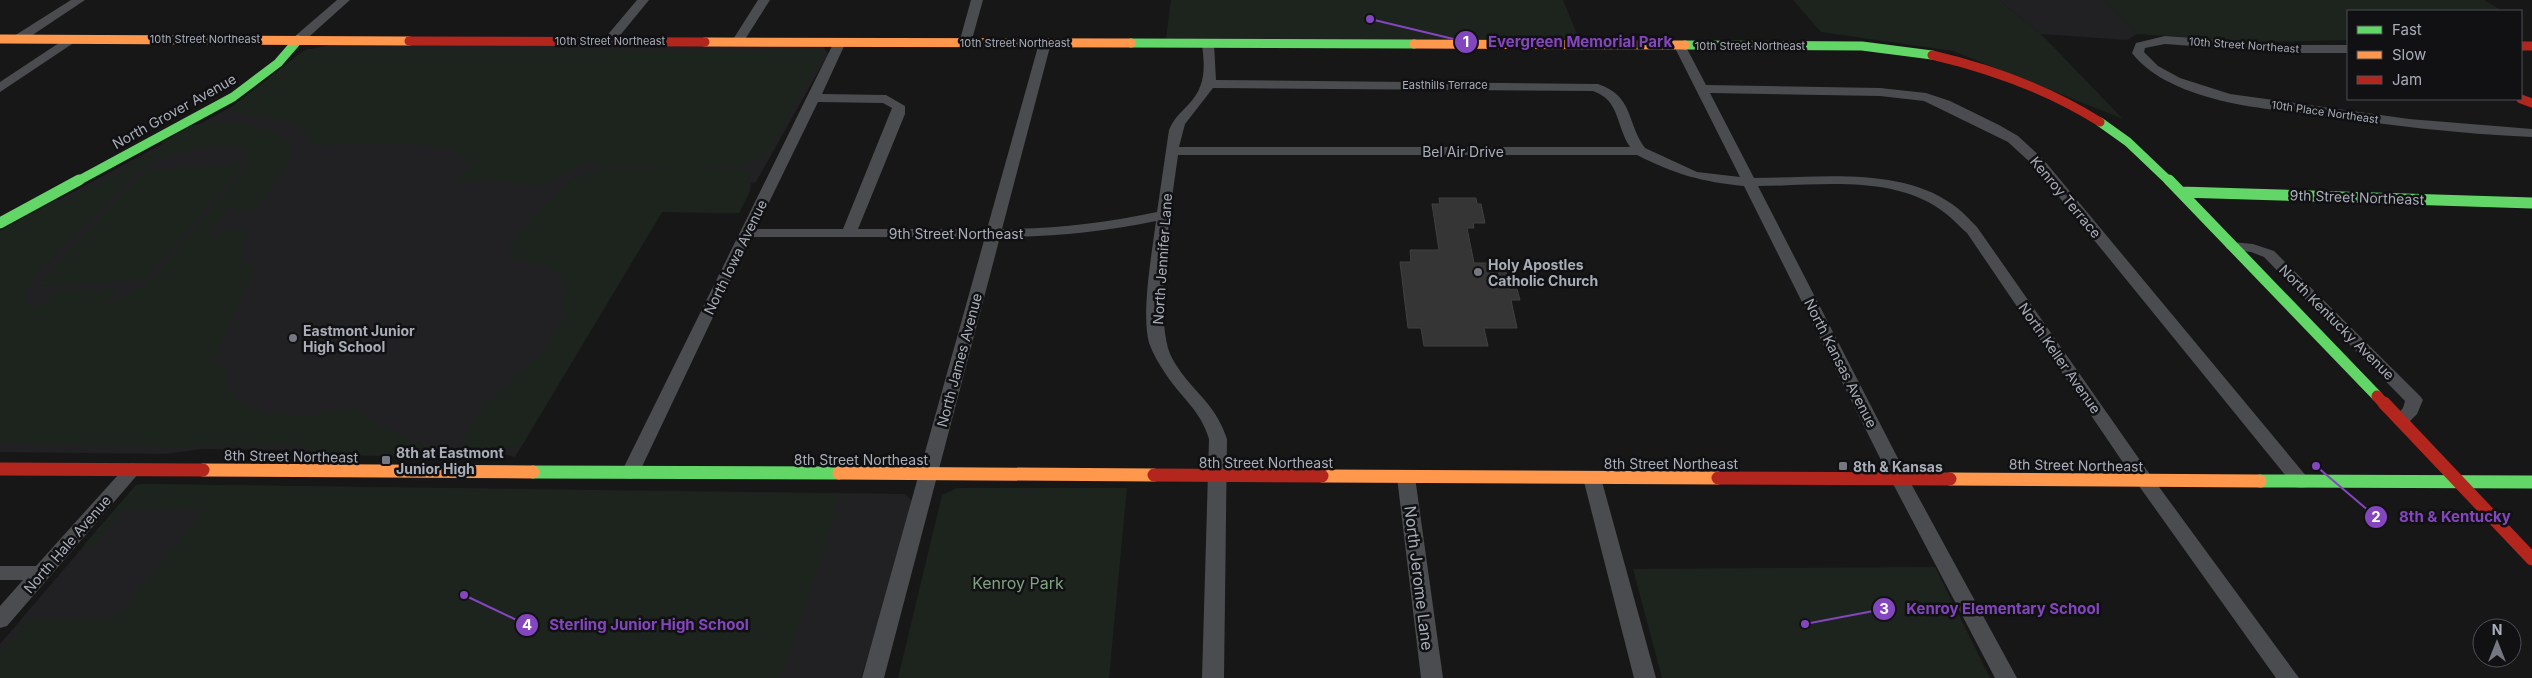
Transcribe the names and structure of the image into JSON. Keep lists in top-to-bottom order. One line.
{"streets":{"main road":["10th Street Northeast","North Grover Avenue","9th Street Northeast","North Kentucky Avenue","8th Street Northeast"],"street":["Easthills Terrace","10th Place Northeast","Bel Air Drive","Kenroy Terrace","North Iowa Avenue","North Jennifer Lane","North Keller Avenue","North James Avenue","North Kansas Avenue","North Hale Avenue","North Jerome Lane"]},"crossings":[["10th Street Northeast","North Grover Avenue"],["10th Street Northeast","10th Place Northeast"],["10th Street Northeast","North Iowa Avenue"],["10th Street Northeast","North Kentucky Avenue"],["10th Street Northeast","North James Avenue"],["10th Street Northeast","North Kansas Avenue"],["Easthills Terrace","Bel Air Drive"],["Easthills Terrace","North Jennifer Lane"],["Bel Air Drive","North Jennifer Lane"],["Bel Air Drive","North Keller Avenue"],["Bel Air Drive","North Kansas Avenue"],["Kenroy Terrace","North Kansas Avenue"],["Kenroy Terrace","8th Street Northeast"],["9th Street Northeast","North Iowa Avenue"],["9th Street Northeast","North Jennifer Lane"],["9th Street Northeast","North Kentucky Avenue"],["9th Street Northeast","North James Avenue"],["North Iowa Avenue","8th Street Northeast"],["North Jennifer Lane","8th Street Northeast"],["North Kentucky Avenue","8th Street Northeast"],["North Keller Avenue","North Kansas Avenue"],["North Keller Avenue","8th Street Northeast"],["North James Avenue","8th Street Northeast"],["North Kansas Avenue","8th Street Northeast"],["8th Street Northeast","North Hale Avenue"],["8th Street Northeast","North Jerome Lane"]],"parks":["Kenroy Park"],"places":{"other":["Evergreen Memorial Park","Holy Apostles Catholic Church","Eastmont Junior High School","8th & Kentucky","Sterling Junior High School","Kenroy Elementary School"],"transit":["8th at Eastmont Junior High","8th & Kansas"]},"legend":["Fast","Slow","Jam"],"north":"top"}
